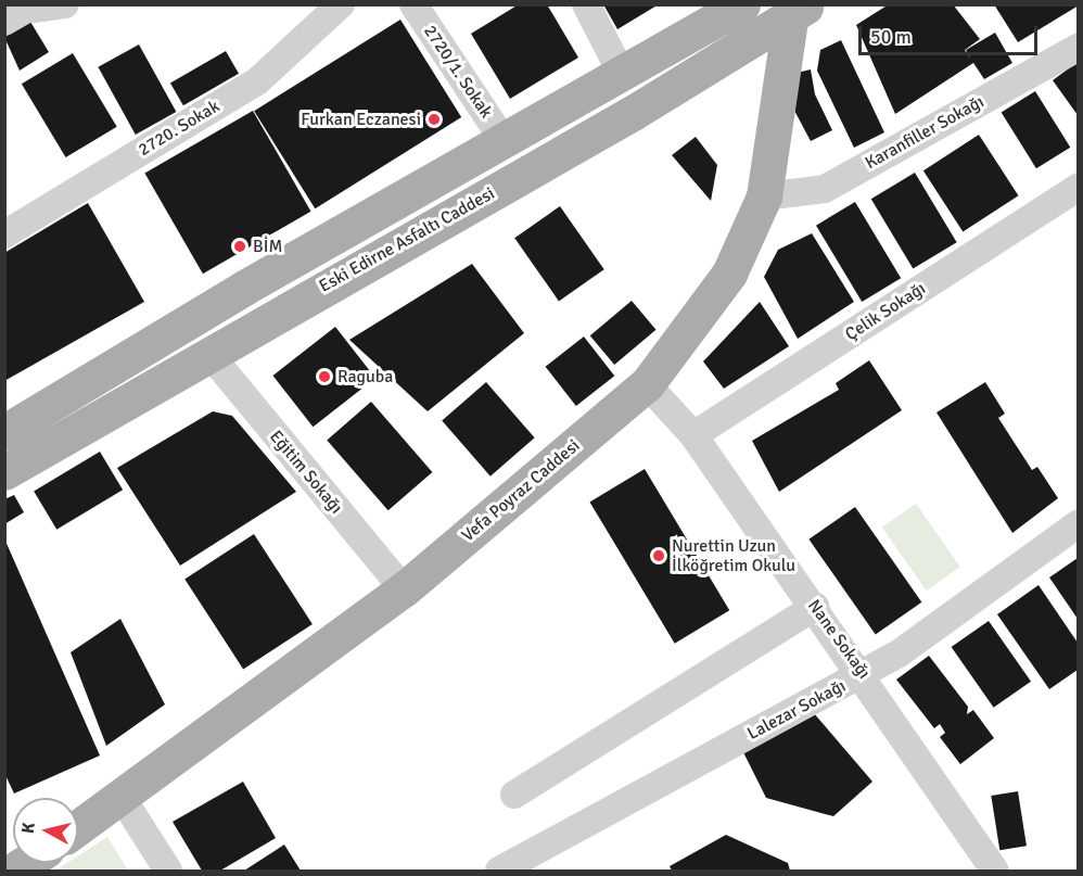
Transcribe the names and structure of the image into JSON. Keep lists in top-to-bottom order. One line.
{"streets":{"main road":["Eski Edirne Asfaltı Caddesi","Vefa Poyraz Caddesi"],"street":["2720/1. Sokak","2720. Sokak","Karanfiller Sokağı","Çelik Sokağı","Eğitim Sokağı","Nane Sokağı","Lalezar Sokağı"]},"crossings":[["Karanfiller Sokağı","Vefa Poyraz Caddesi"],["Eski Edirne Asfaltı Caddesi","Eğitim Sokağı"],["Eski Edirne Asfaltı Caddesi","Vefa Poyraz Caddesi"],["Çelik Sokağı","Nane Sokağı"],["Eğitim Sokağı","Vefa Poyraz Caddesi"],["Vefa Poyraz Caddesi","Nane Sokağı"],["Nane Sokağı","Lalezar Sokağı"]],"places":["Furkan Eczanesi","BİM","Raguba","Nurettin Uzun İlköğretim Okulu"],"scale_bar":"50 m","north":"left"}
